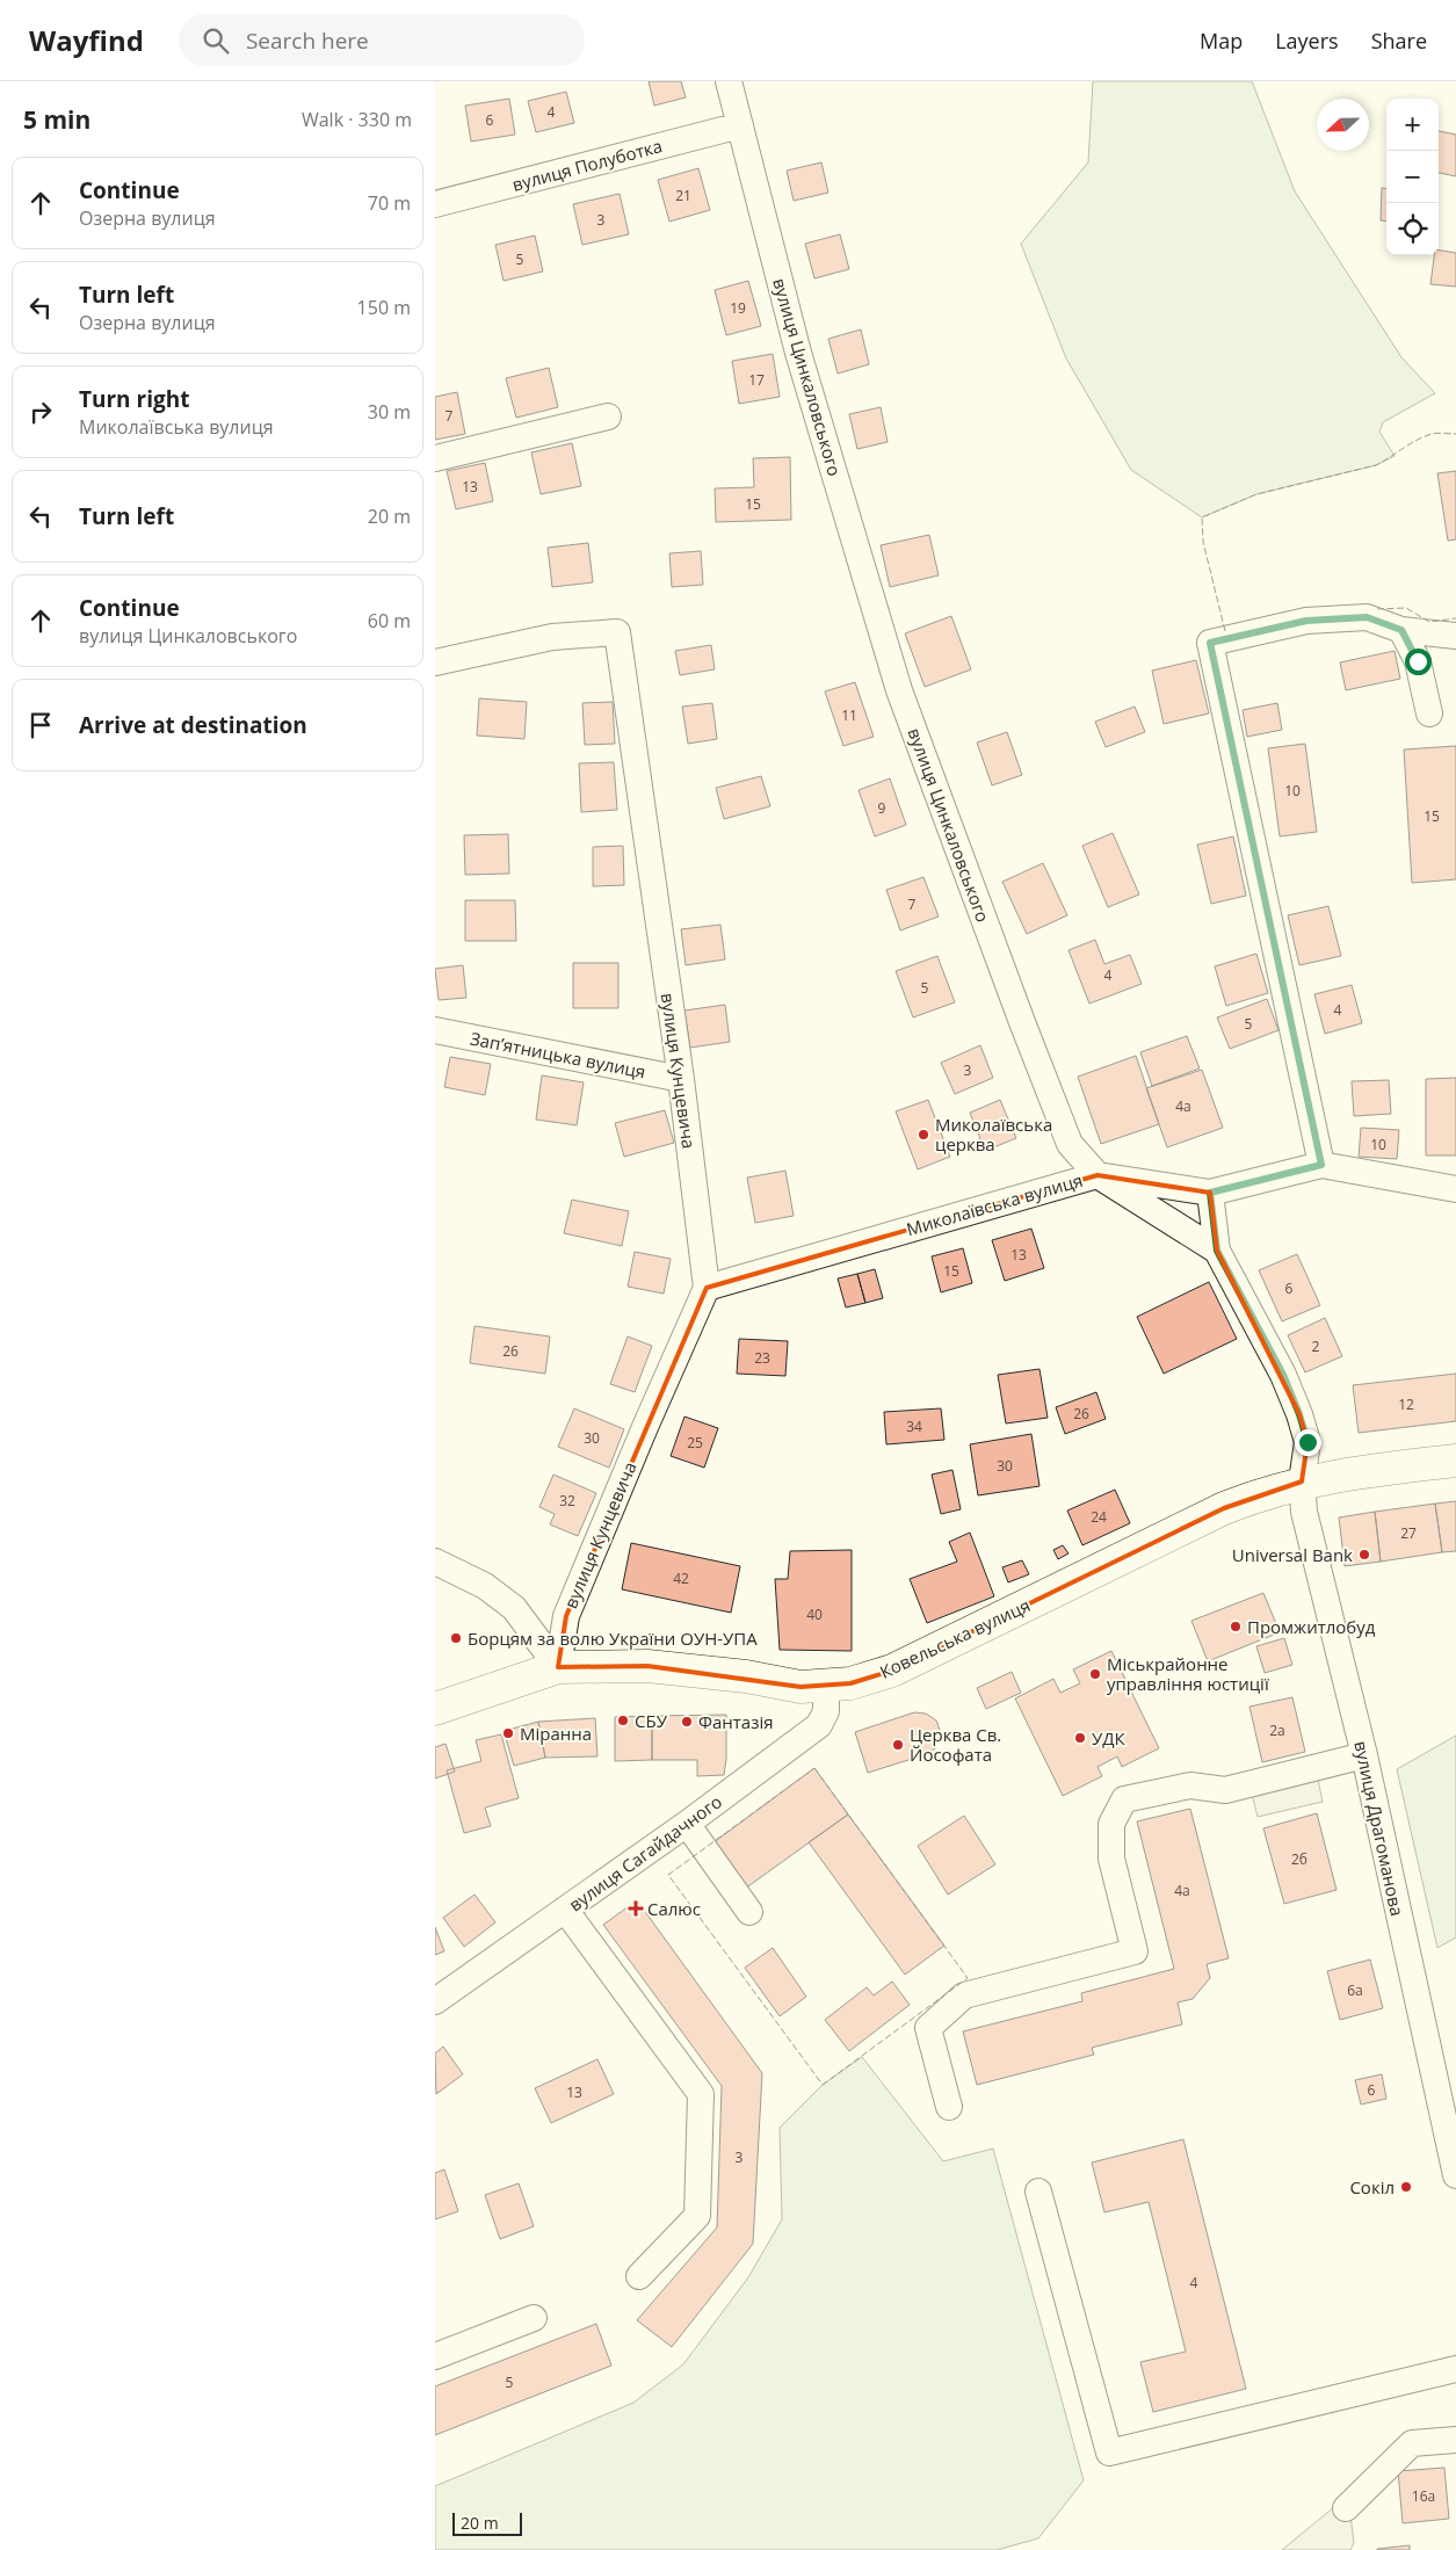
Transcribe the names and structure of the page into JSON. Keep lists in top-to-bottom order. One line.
{"streets":{"main road":["Ковельська вулиця"],"street":["вулиця Полуботка","вулиця Цинкаловського","Запʼятницька вулиця","вулиця Кунцевича","Миколаївська вулиця","вулиця Драгоманова","вулиця Сагайдачного"]},"crossings":[["вулиця Полуботка","вулиця Цинкаловського"],["вулиця Цинкаловського","Миколаївська вулиця"],["вулиця Цинкаловського","Ковельська вулиця"],["вулиця Цинкаловського","вулиця Драгоманова"],["Запʼятницька вулиця","вулиця Кунцевича"],["вулиця Кунцевича","Миколаївська вулиця"],["вулиця Кунцевича","Ковельська вулиця"],["Ковельська вулиця","вулиця Драгоманова"],["Ковельська вулиця","вулиця Сагайдачного"]],"places":{"other":["Миколаївська церква","Universal Bank","Промжитлобуд","Борцям за волю України ОУН-УПА","Міськрайонне управління юстиції","СБУ","Фантазія","Міранна","УДК","Церква Св. Йософата","Сокіл"],"health":["Салюс"]},"house_numbers":["4","6","21","3","5","19","17","7","13","15","11","10","9","15","7","4","5","4","5","3","4а","10","13","15","6","2","26","23","12","26","34","30","25","30","32","24","27","42","40","2а","2б","4а","6а","6","13","3","4","5","16а"],"scale_bar":"20 m","north":"left","page":{"header":"Wayfind","search":"Search here","nav":["Map","Layers","Share"],"heading":["5 min","Walk · 330 m"],"map_buttons":["+","−"],"list":[["Continue","Озерна вулиця","70 m"],["Turn left","Озерна вулиця","150 m"],["Turn right","Миколаївська вулиця","30 m"],["Turn left","20 m"],["Continue","вулиця Цинкаловського","60 m"],"Arrive at destination"],"scale":"20 m"}}
